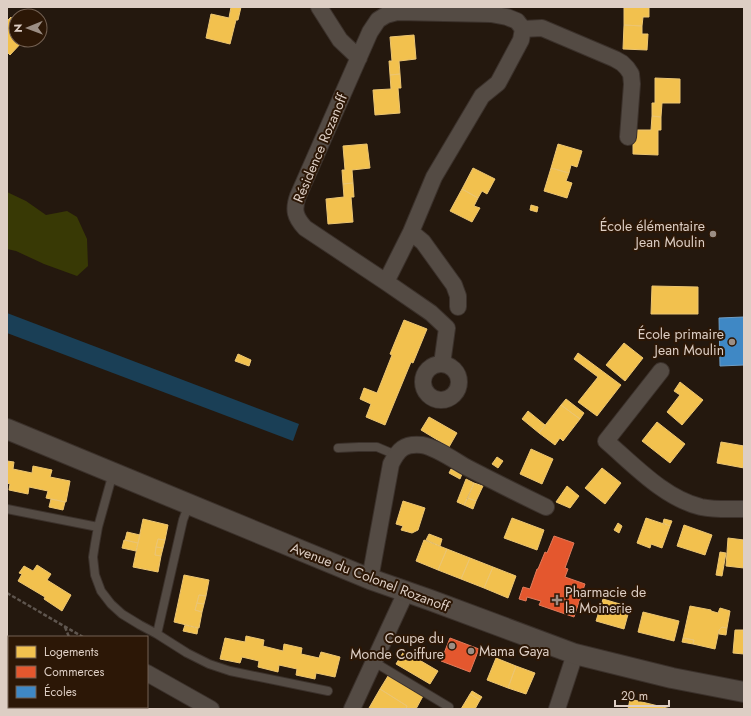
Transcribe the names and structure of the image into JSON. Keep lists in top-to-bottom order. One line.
{"streets":{"street":["Résidence Rozanoff","Avenue du Colonel Rozanoff"]},"places":{"other":["École élémentaire Jean Moulin","École primaire Jean Moulin","Coupe du Monde Coiffure","Mama Gaya"],"health":["Pharmacie de la Moinerie"]},"legend":["Logements","Commerces","Écoles"],"scale_bar":"20 m","north":"left"}
